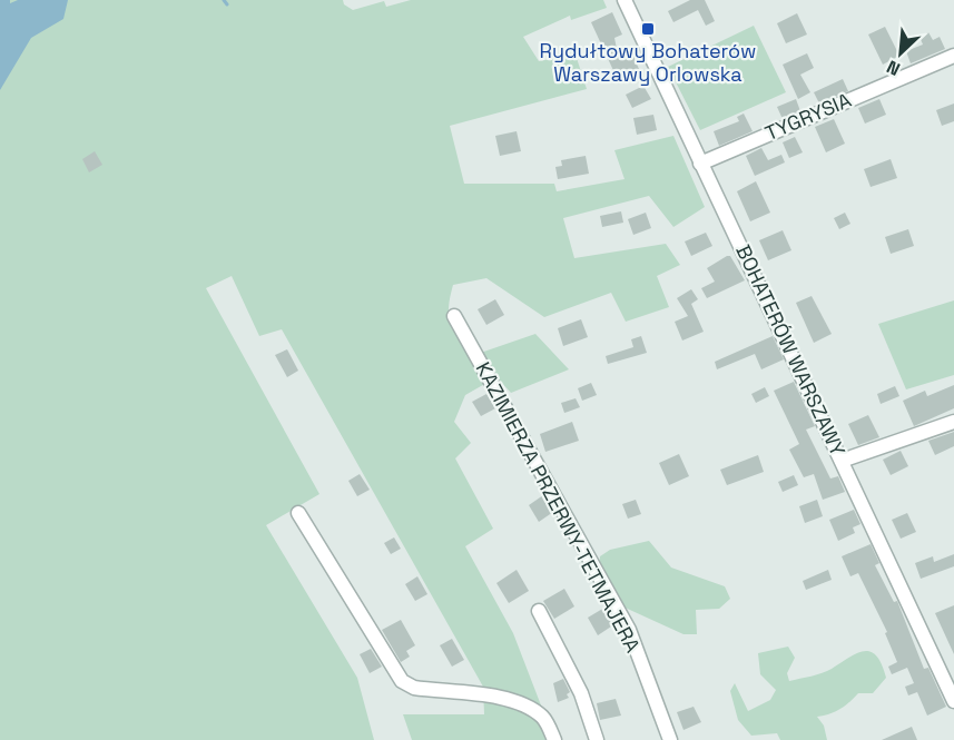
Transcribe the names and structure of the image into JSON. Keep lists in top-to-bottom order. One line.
{"streets":{"street":["TYGRYSIA","BOHATERÓW WARSZAWY","KAZIMIERZA PRZERWY-TETMAJERA"]},"crossings":[["TYGRYSIA","BOHATERÓW WARSZAWY"]],"places":{"transit":["Rydułtowy Bohaterów Warszawy Orlowska"]},"north":"bottom left"}
